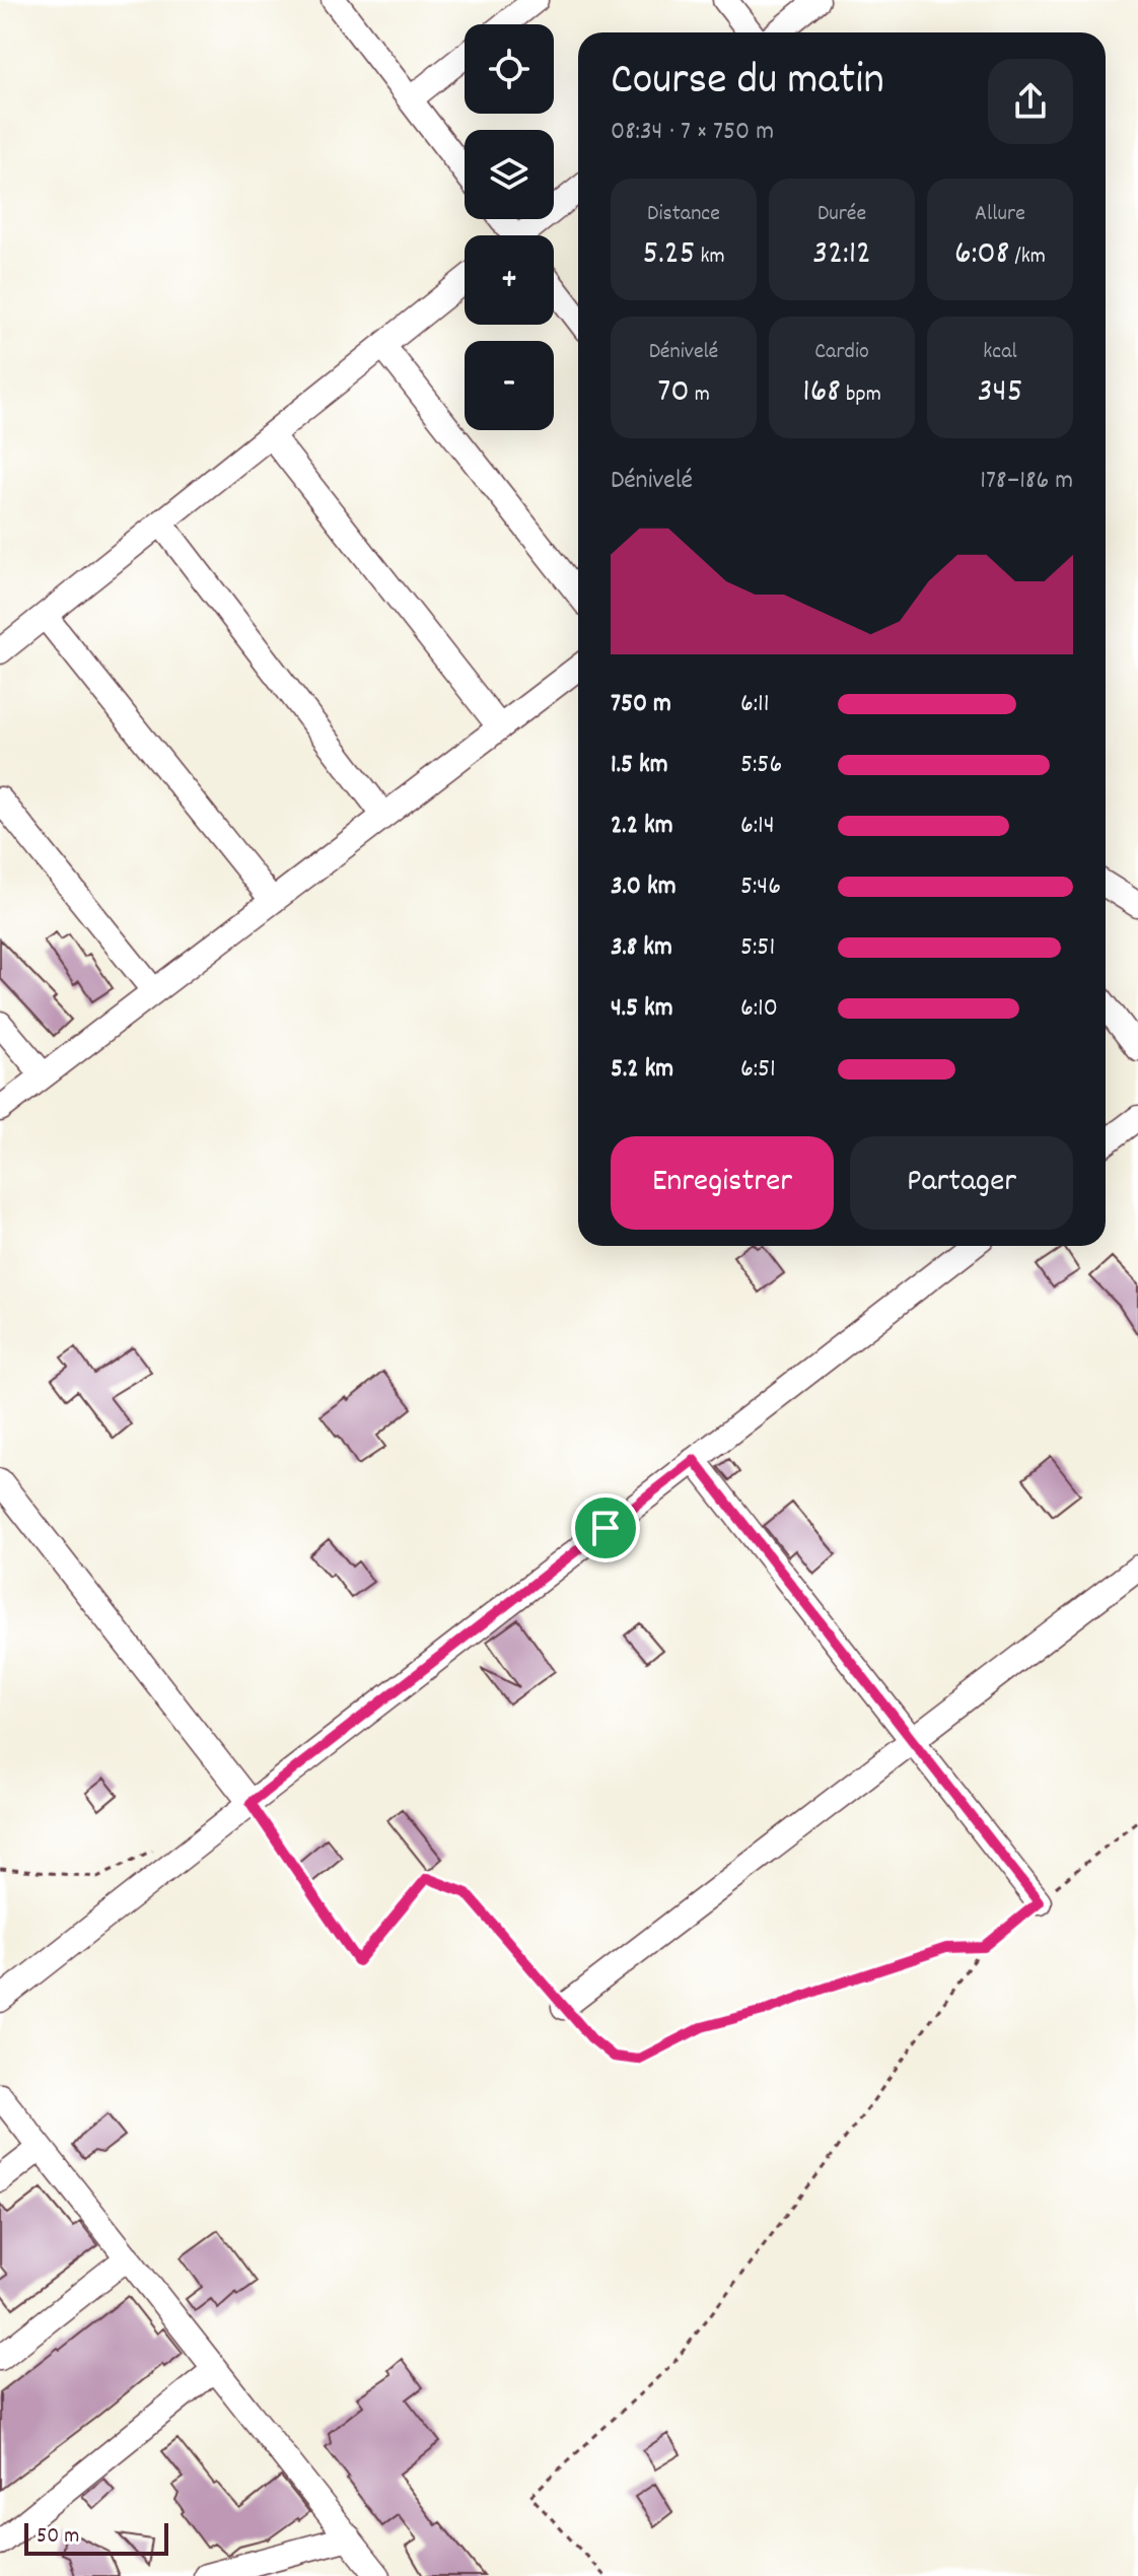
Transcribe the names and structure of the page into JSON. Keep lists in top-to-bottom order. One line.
{"scale_bar":"50 m","page":{"map_buttons":["+","−"],"heading":["Course du matin","08:34 · 7 × 750 m"],"stats":[["Distance","5.25 km"],["Durée","32:12"],["Allure","6:08 /km"],["Dénivelé","70 m"],["Cardio","168 bpm"],["kcal","345"]],"chart":["Dénivelé","178–186 m"],"list":[{"name":"750 m","note":"6:11"},{"name":"1.5 km","note":"5:56"},{"name":"2.2 km","note":"6:14"},{"name":"3.0 km","note":"5:46"},{"name":"3.8 km","note":"5:51"},{"name":"4.5 km","note":"6:10"},{"name":"5.2 km","note":"6:51"}],"buttons":["Enregistrer","Partager"],"scale":"50 m"}}
